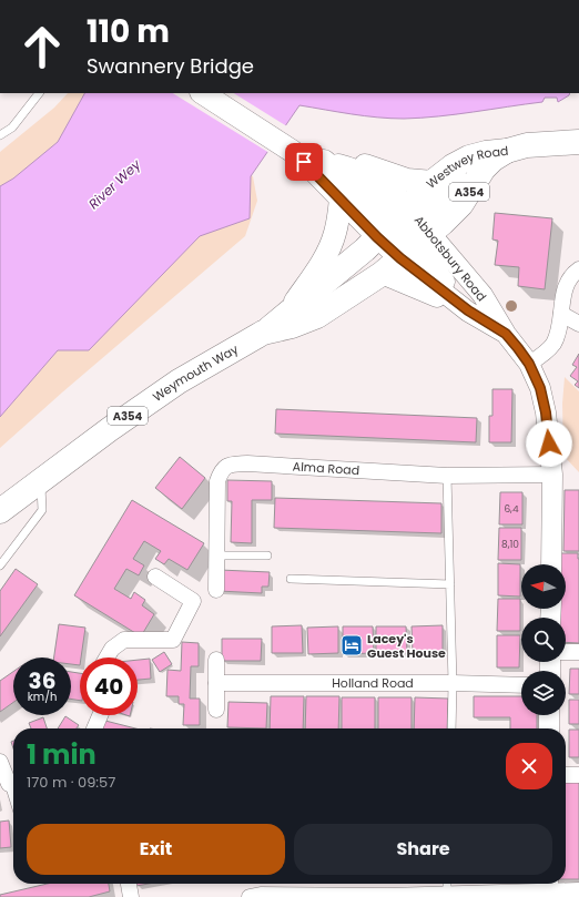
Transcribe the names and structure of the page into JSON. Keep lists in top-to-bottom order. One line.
{"streets":{"highway":["Westwey Road","A354","Weymouth Way"],"street":["Abbotsbury Road","Alma Road","Holland Road"]},"crossings":[["Westwey Road","Abbotsbury Road"],["Westwey Road","Weymouth Way"],["Abbotsbury Road","Weymouth Way"],["Abbotsbury Road","Alma Road"]],"water":["River Wey"],"places":{"hotel":["Lacey's Guest House"]},"house_numbers":["6,4","8,10"],"north":"left","page":{"turn":["110 m","Swannery Bridge"],"speed":"36 km/h","limit":"40","heading":["1 min","170 m · 09:57"],"buttons":["Exit","Share"]}}
